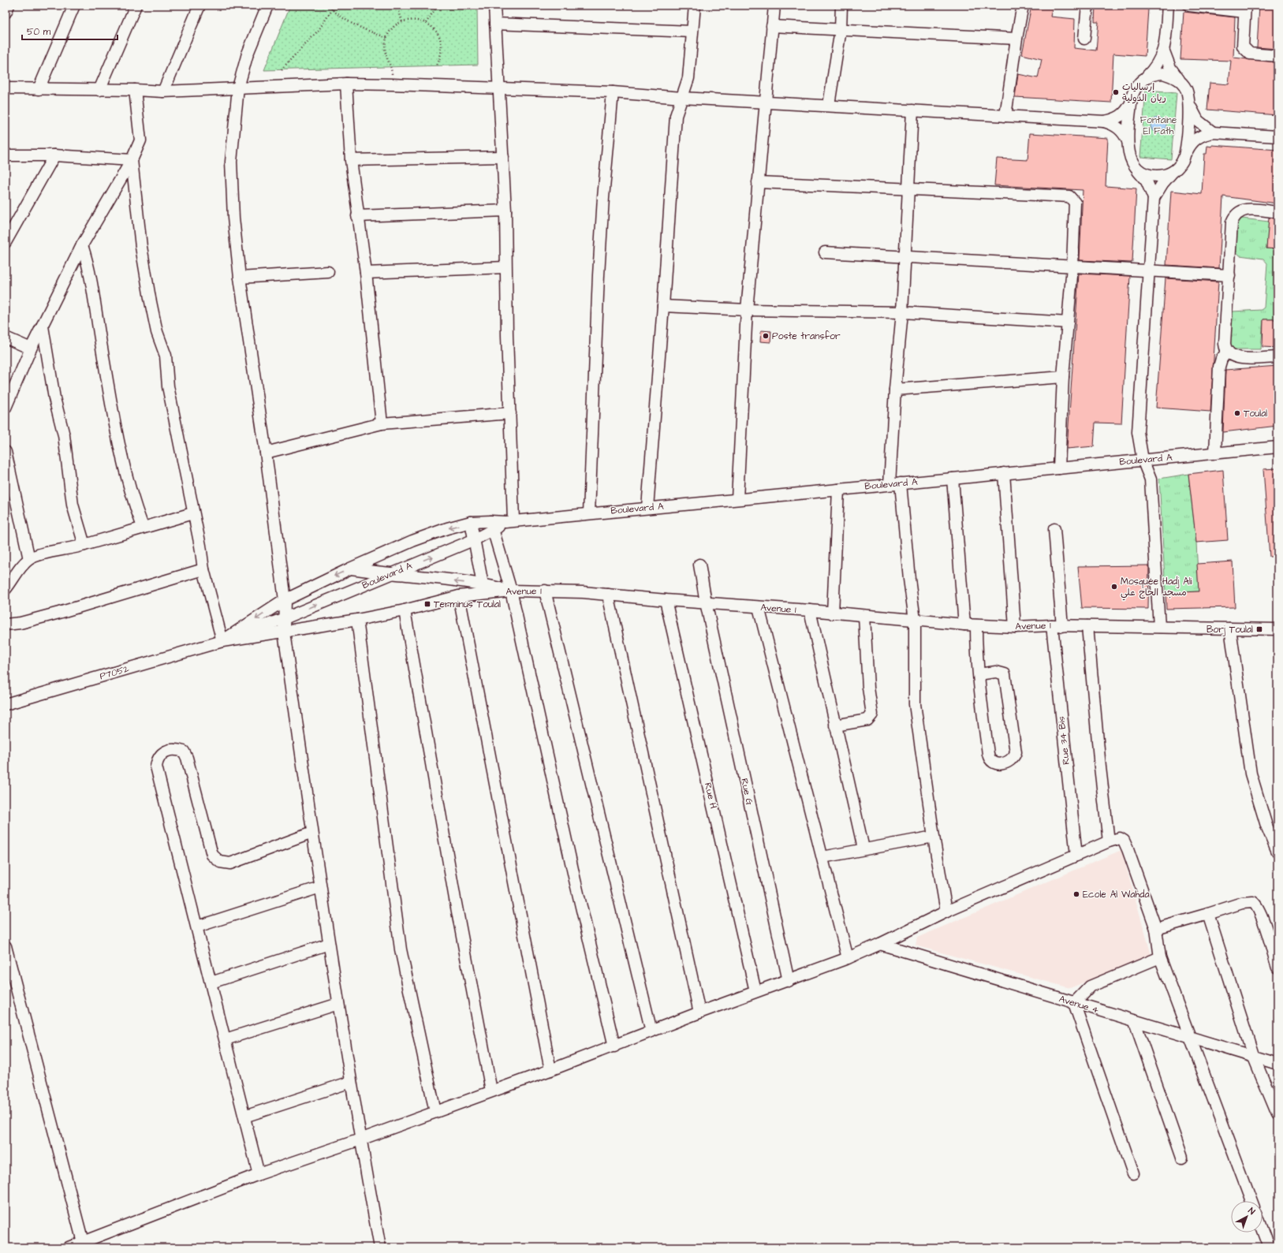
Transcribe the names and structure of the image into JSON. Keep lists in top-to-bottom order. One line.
{"streets":{"street":["Boulevard A","Avenue 1","P7052","Rue 34 Bis","Rue G","Rue H","Avenue 4"]},"crossings":[["Boulevard A","P7052"],["Avenue 1","Rue 34 Bis"],["Avenue 1","Rue G"],["Avenue 1","Rue H"]],"parks":["Fontaine El Fath"],"places":{"other":["إرساليات ریان الدولية","Poste transfor","Toulal","Mosquée Hadj Ali مسجد الحاج علي","Ecole Al Wahda"],"transit":["Terminus Toulal","Borj Toulal"]},"scale_bar":"50 m","north":"top right"}
